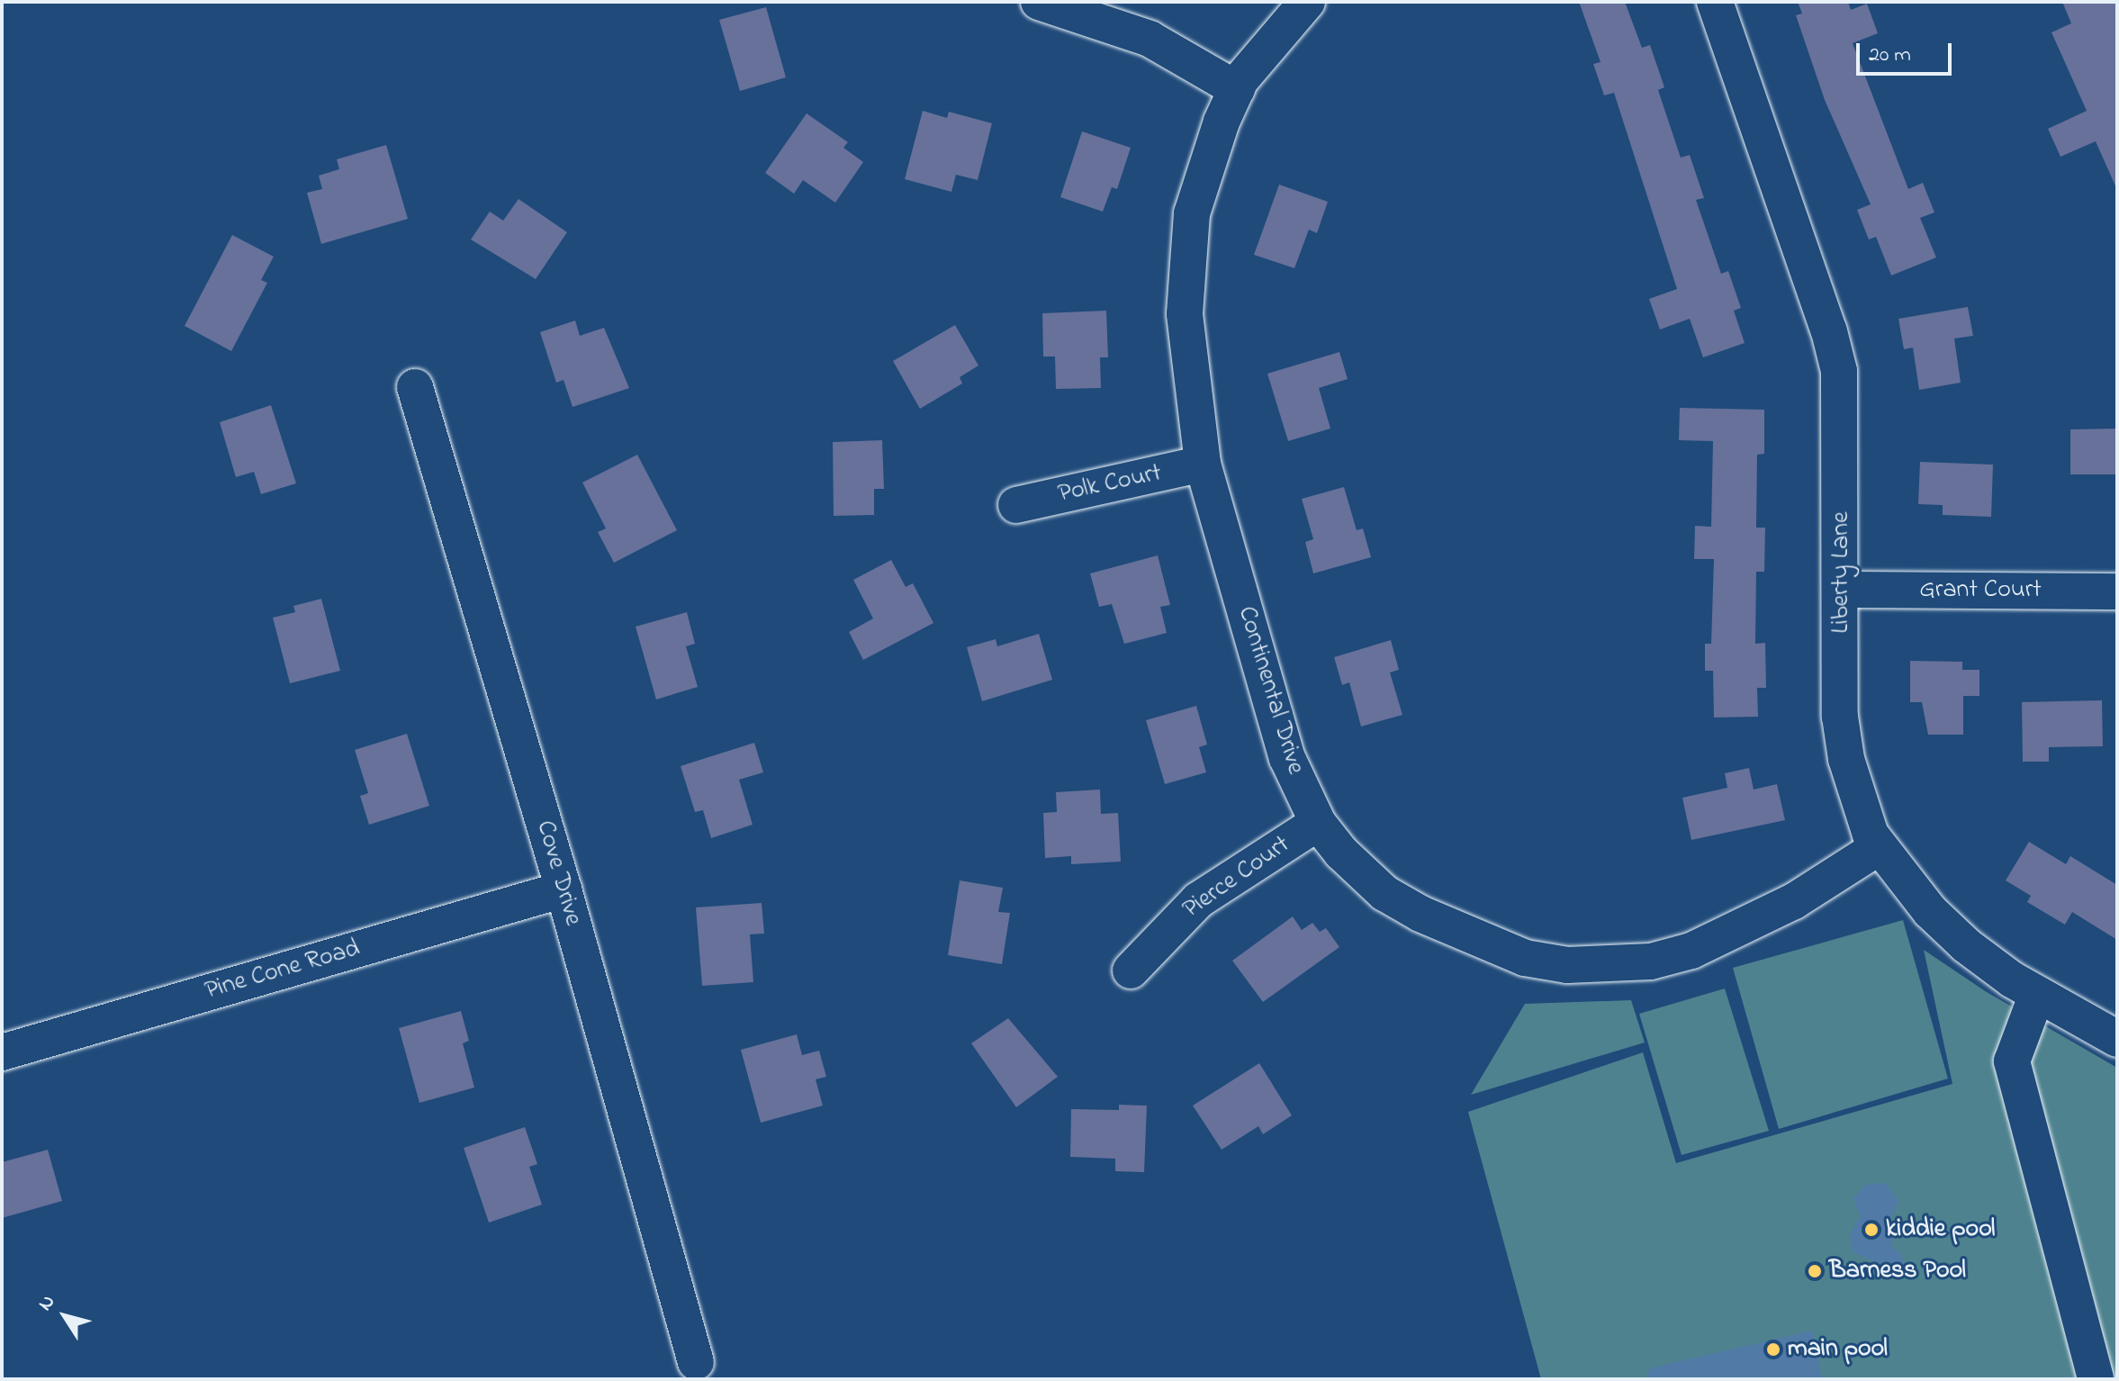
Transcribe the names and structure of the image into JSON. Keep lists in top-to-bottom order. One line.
{"streets":{"street":["Polk Court","Liberty Lane","Grant Court","Continental Drive","Cove Drive","Pierce Court","Pine Cone Road"]},"crossings":[["Polk Court","Continental Drive"],["Liberty Lane","Grant Court"],["Liberty Lane","Continental Drive"],["Continental Drive","Pierce Court"],["Cove Drive","Pine Cone Road"]],"places":["kiddie pool","Barness Pool","main pool"],"scale_bar":"20 m","north":"top left"}
